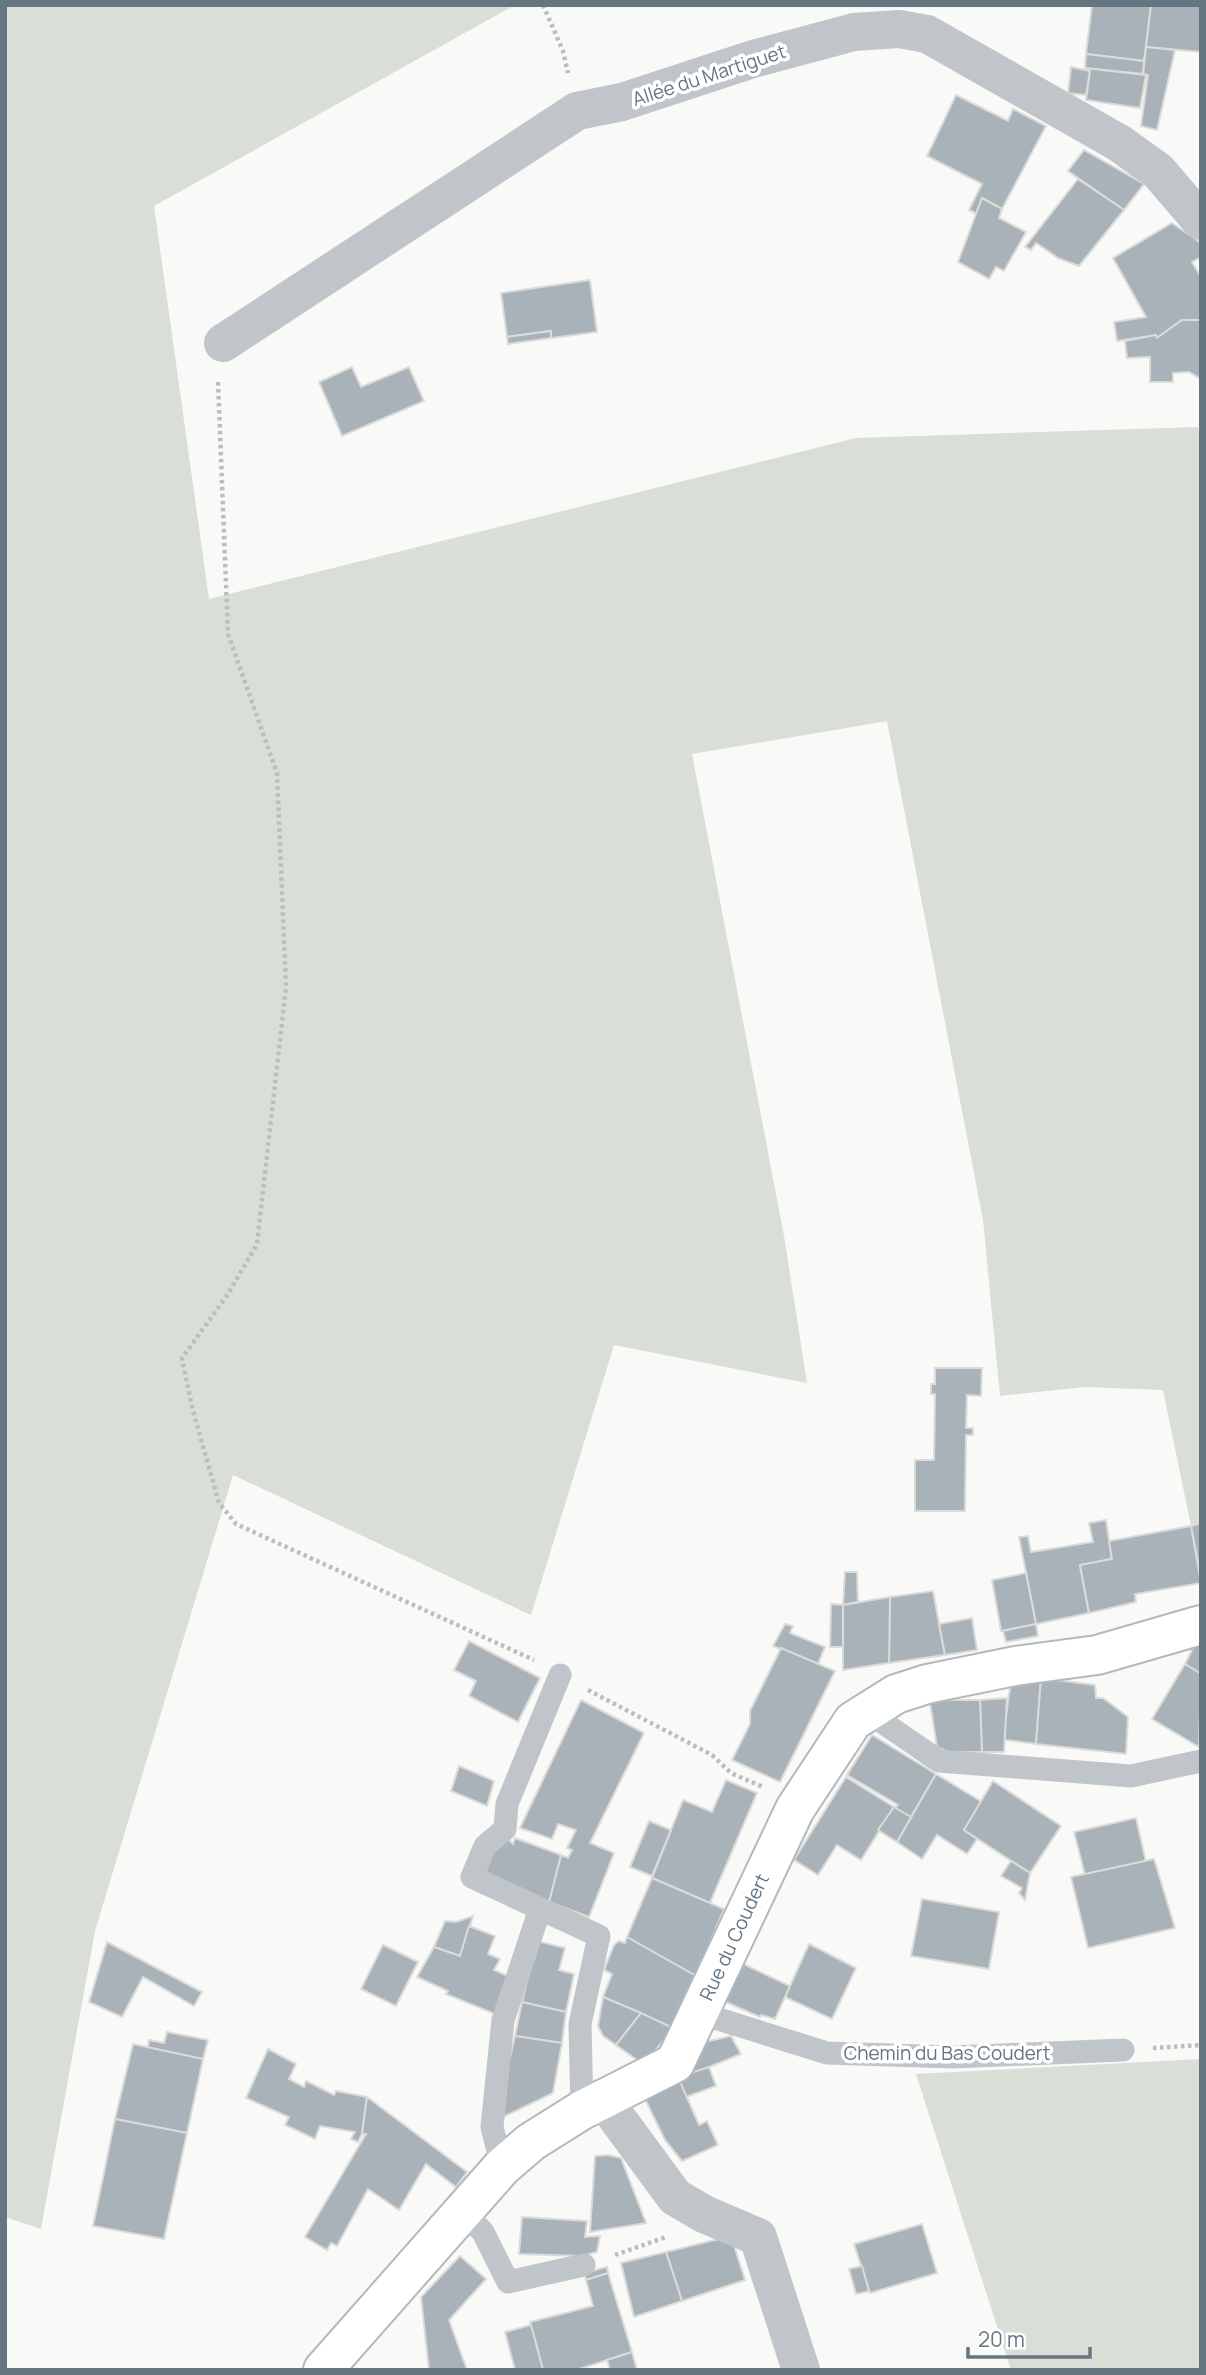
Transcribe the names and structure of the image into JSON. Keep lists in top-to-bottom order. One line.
{"streets":{"street":["Allée du Martiguet","Rue du Coudert"],"lane":["Chemin du Bas Coudert"]},"crossings":[["Rue du Coudert","Chemin du Bas Coudert"]],"scale_bar":"20 m"}
